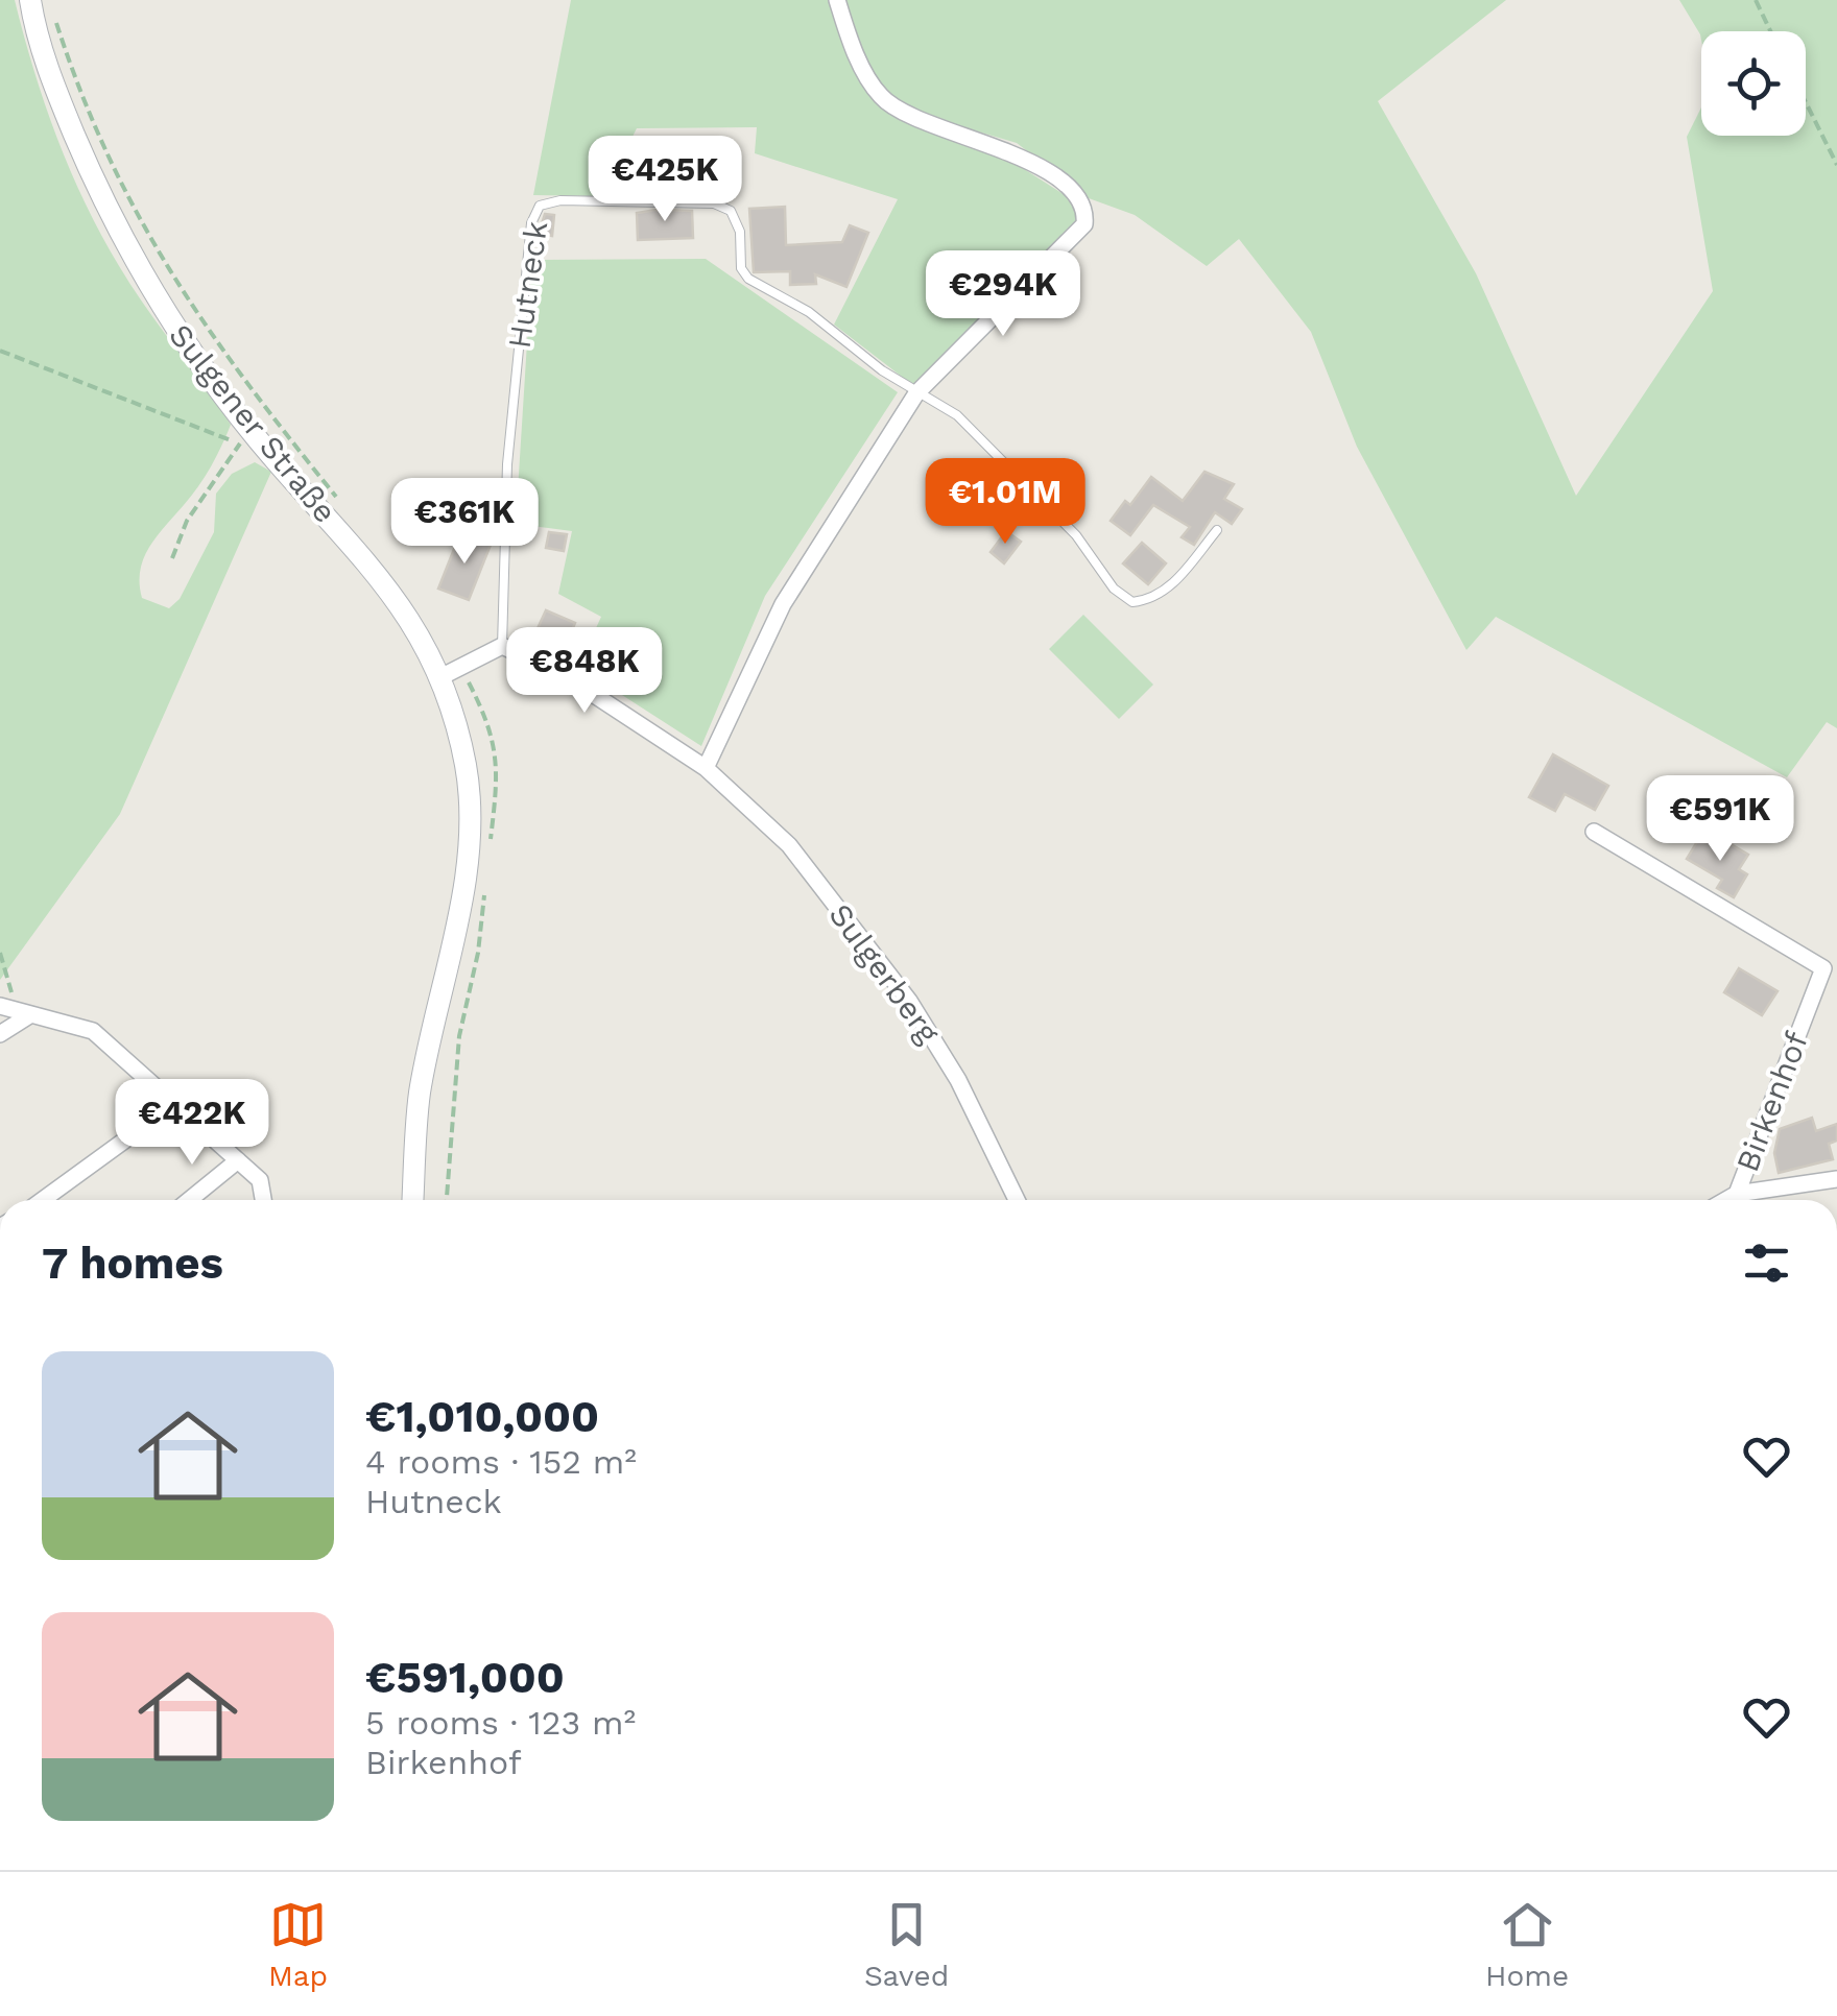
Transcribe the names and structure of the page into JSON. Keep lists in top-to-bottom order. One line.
{"streets":{"main road":["Sulgener Straße"],"street":["Sulgerberg","Birkenhof"],"lane":["Hutneck"]},"page":{"price":["€425K","€294K","€1.01M","€361K","€848K","€591K","€422K"],"heading":"7 homes","list":[{"name":"€1,010,000","note":"4 rooms · 152 m² · Hutneck"},{"name":"€591,000","note":"5 rooms · 123 m² · Birkenhof"}],"tabs":["Map","Saved","Home"]}}
